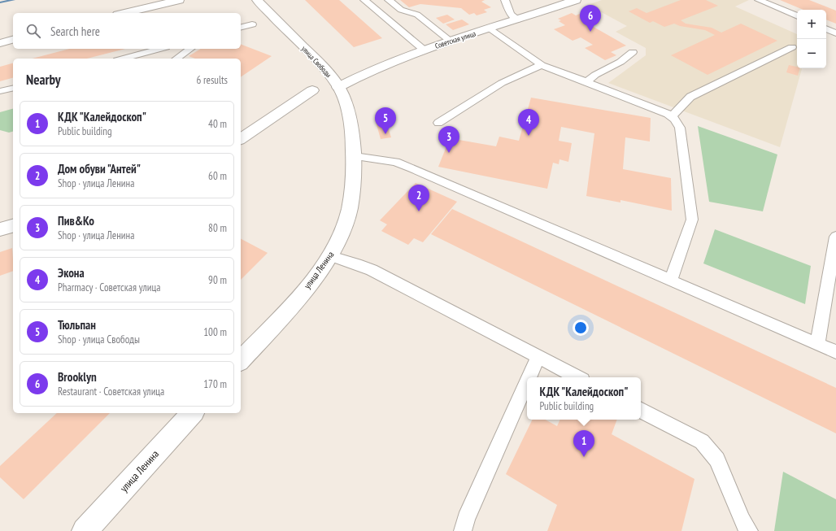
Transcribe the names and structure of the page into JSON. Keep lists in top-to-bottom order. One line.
{"streets":{"main road":["Советская улица","улица Свободы","улица Ленина"]},"crossings":[["Советская улица","улица Свободы"],["улица Свободы","улица Ленина"]],"page":{"pins":["6","5","4","3","2","1"],"map_buttons":["+","−"],"search":"Search here","heading":["Nearby","6 results"],"list":[{"mark":"1","name":"КДК \"Калейдоскоп\"","note":"Public building","value":"40 m"},{"mark":"2","name":"Дом обуви \"Антей\"","note":"Shop · улица Ленина","value":"60 m"},{"mark":"3","name":"Пив&Ко","note":"Shop · улица Ленина","value":"80 m"},{"mark":"4","name":"Экона","note":"Pharmacy · Советская улица","value":"90 m"},{"mark":"5","name":"Тюльпан","note":"Shop · улица Свободы","value":"100 m"},{"mark":"6","name":"Brooklyn","note":"Restaurant · Советская улица","value":"170 m"}],"popup":["КДК \"Калейдоскоп\"","Public building"]}}
